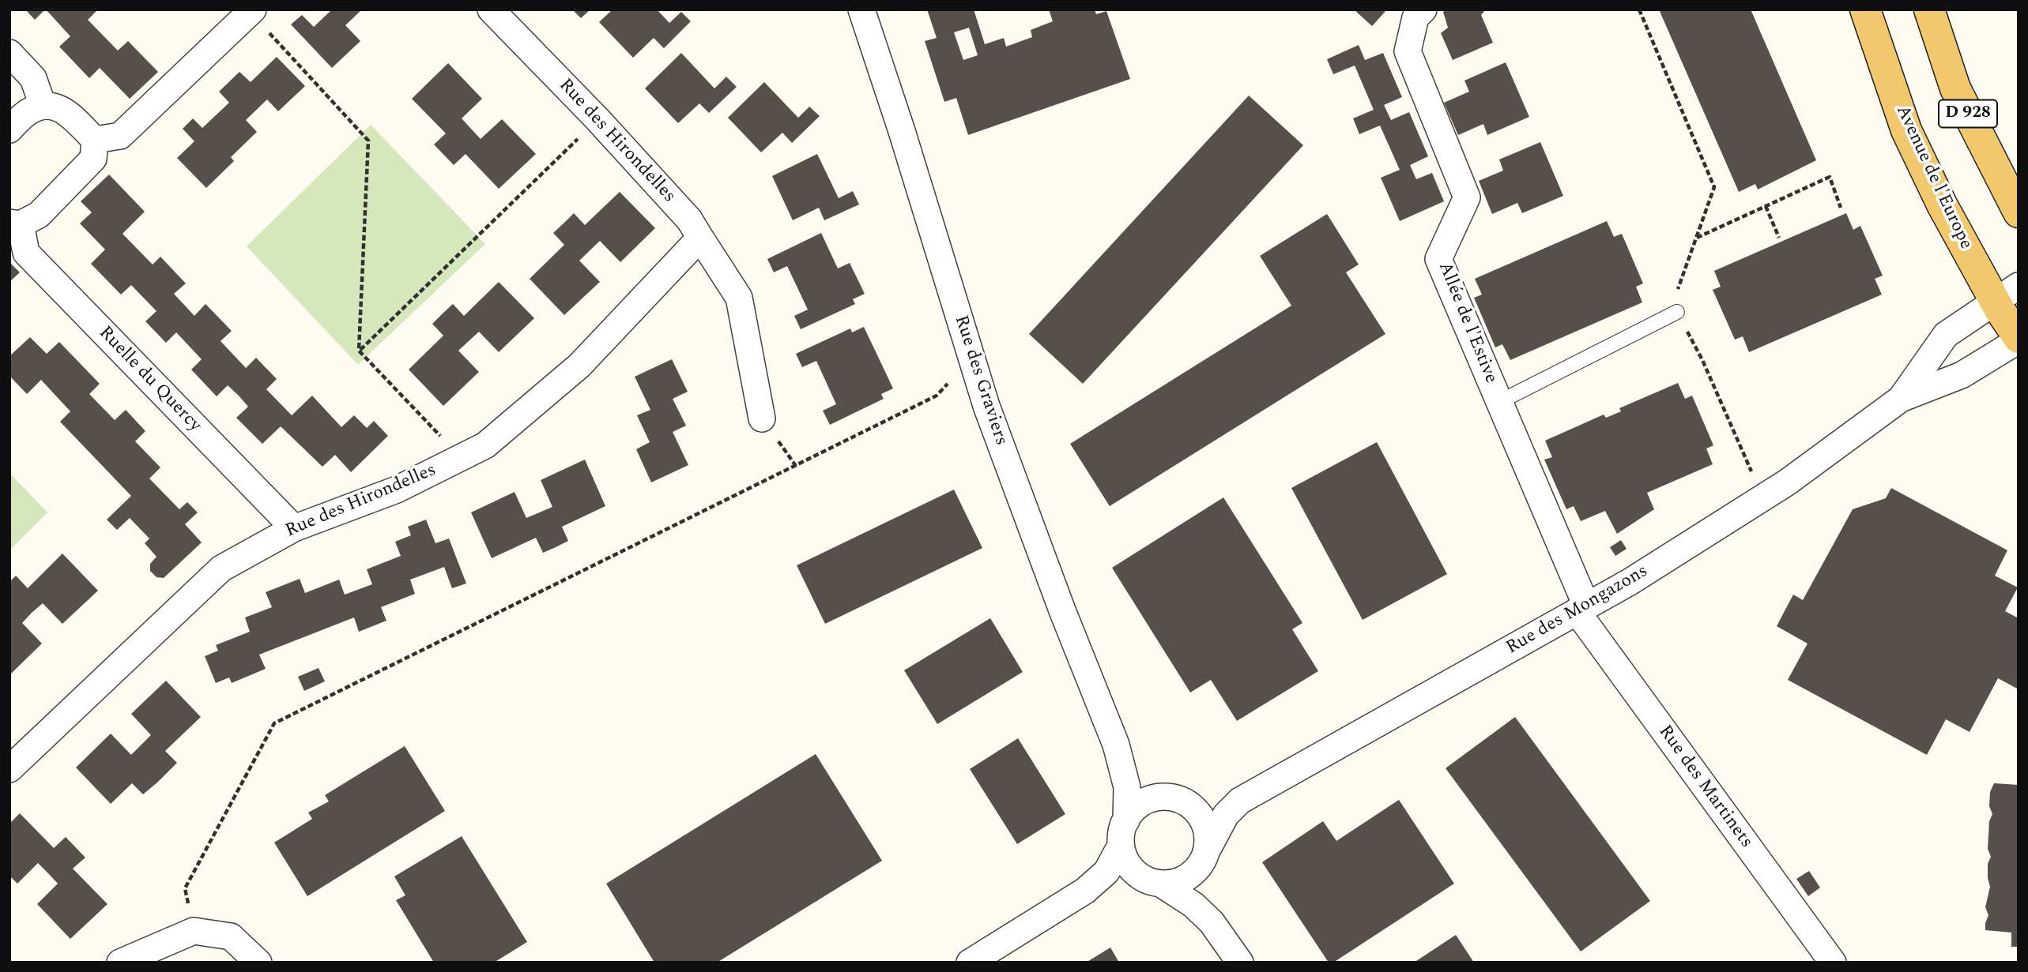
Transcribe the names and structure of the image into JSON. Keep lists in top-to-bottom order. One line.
{"streets":{"main road":["D 928","Avenue de l'Europe"],"street":["Rue des Hirondelles","Allée de l'Estive","Ruelle du Quercy","Rue des Graviers","Rue des Mongazons","Rue des Martinets"]},"crossings":[["Rue des Hirondelles","Ruelle du Quercy"],["Allée de l'Estive","Rue des Mongazons"],["Allée de l'Estive","Rue des Martinets"],["Rue des Graviers","Rue des Mongazons"],["Rue des Mongazons","Rue des Martinets"]]}
